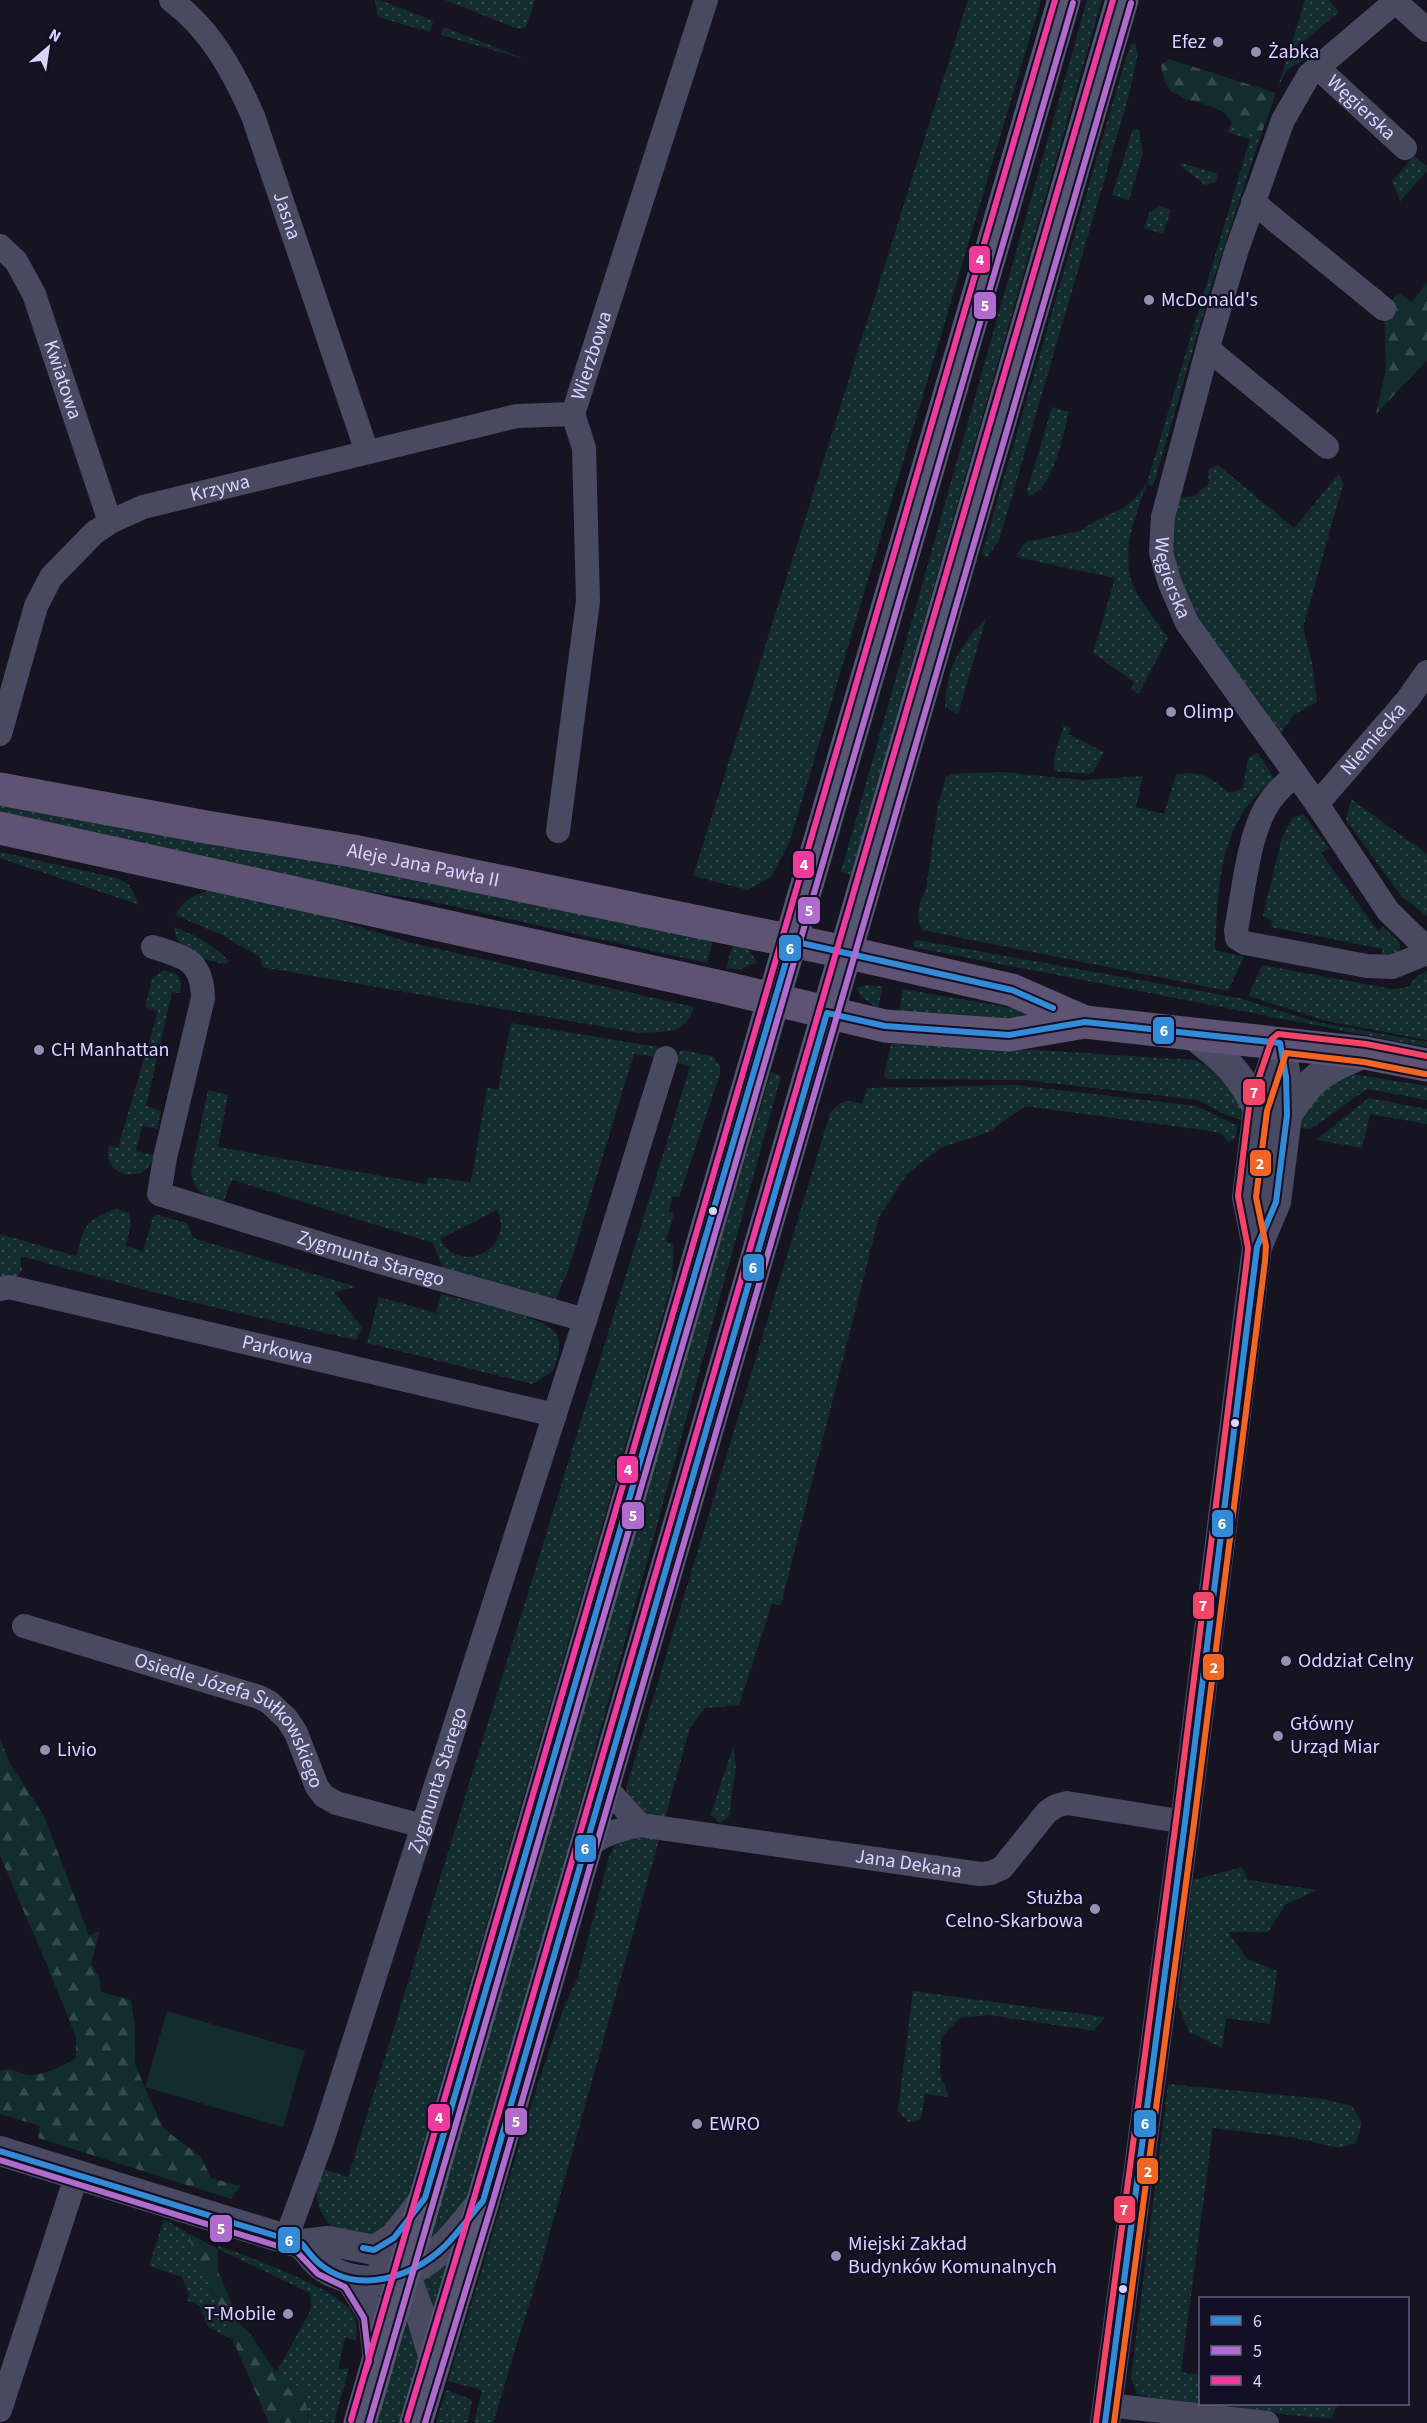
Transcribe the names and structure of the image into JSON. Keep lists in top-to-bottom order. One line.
{"streets":{"main road":["Aleje Jana Pawła II"],"street":["Węgierska","Jasna","Wierzbowa","Kwiatowa","Krzywa","Niemiecka","Zygmunta Starego","Parkowa","Osiedle Józefa Sułkowskiego","Jana Dekana"]},"crossings":[["Węgierska","Niemiecka"],["Jasna","Krzywa"],["Wierzbowa","Krzywa"],["Kwiatowa","Krzywa"],["Zygmunta Starego","Parkowa"],["Zygmunta Starego","Osiedle Józefa Sułkowskiego"]],"places":["Efez","Żabka","McDonald's","Olimp","CH Manhattan","Oddział Celny","Główny Urząd Miar","Livio","Służba Celno-Skarbowa","EWRO","Miejski Zakład Budynków Komunalnych","T-Mobile"],"lines":["transit line 4","transit line 5","transit line 6","transit line 7","transit line 2"],"legend":["6","5","4"],"north":"top right"}
